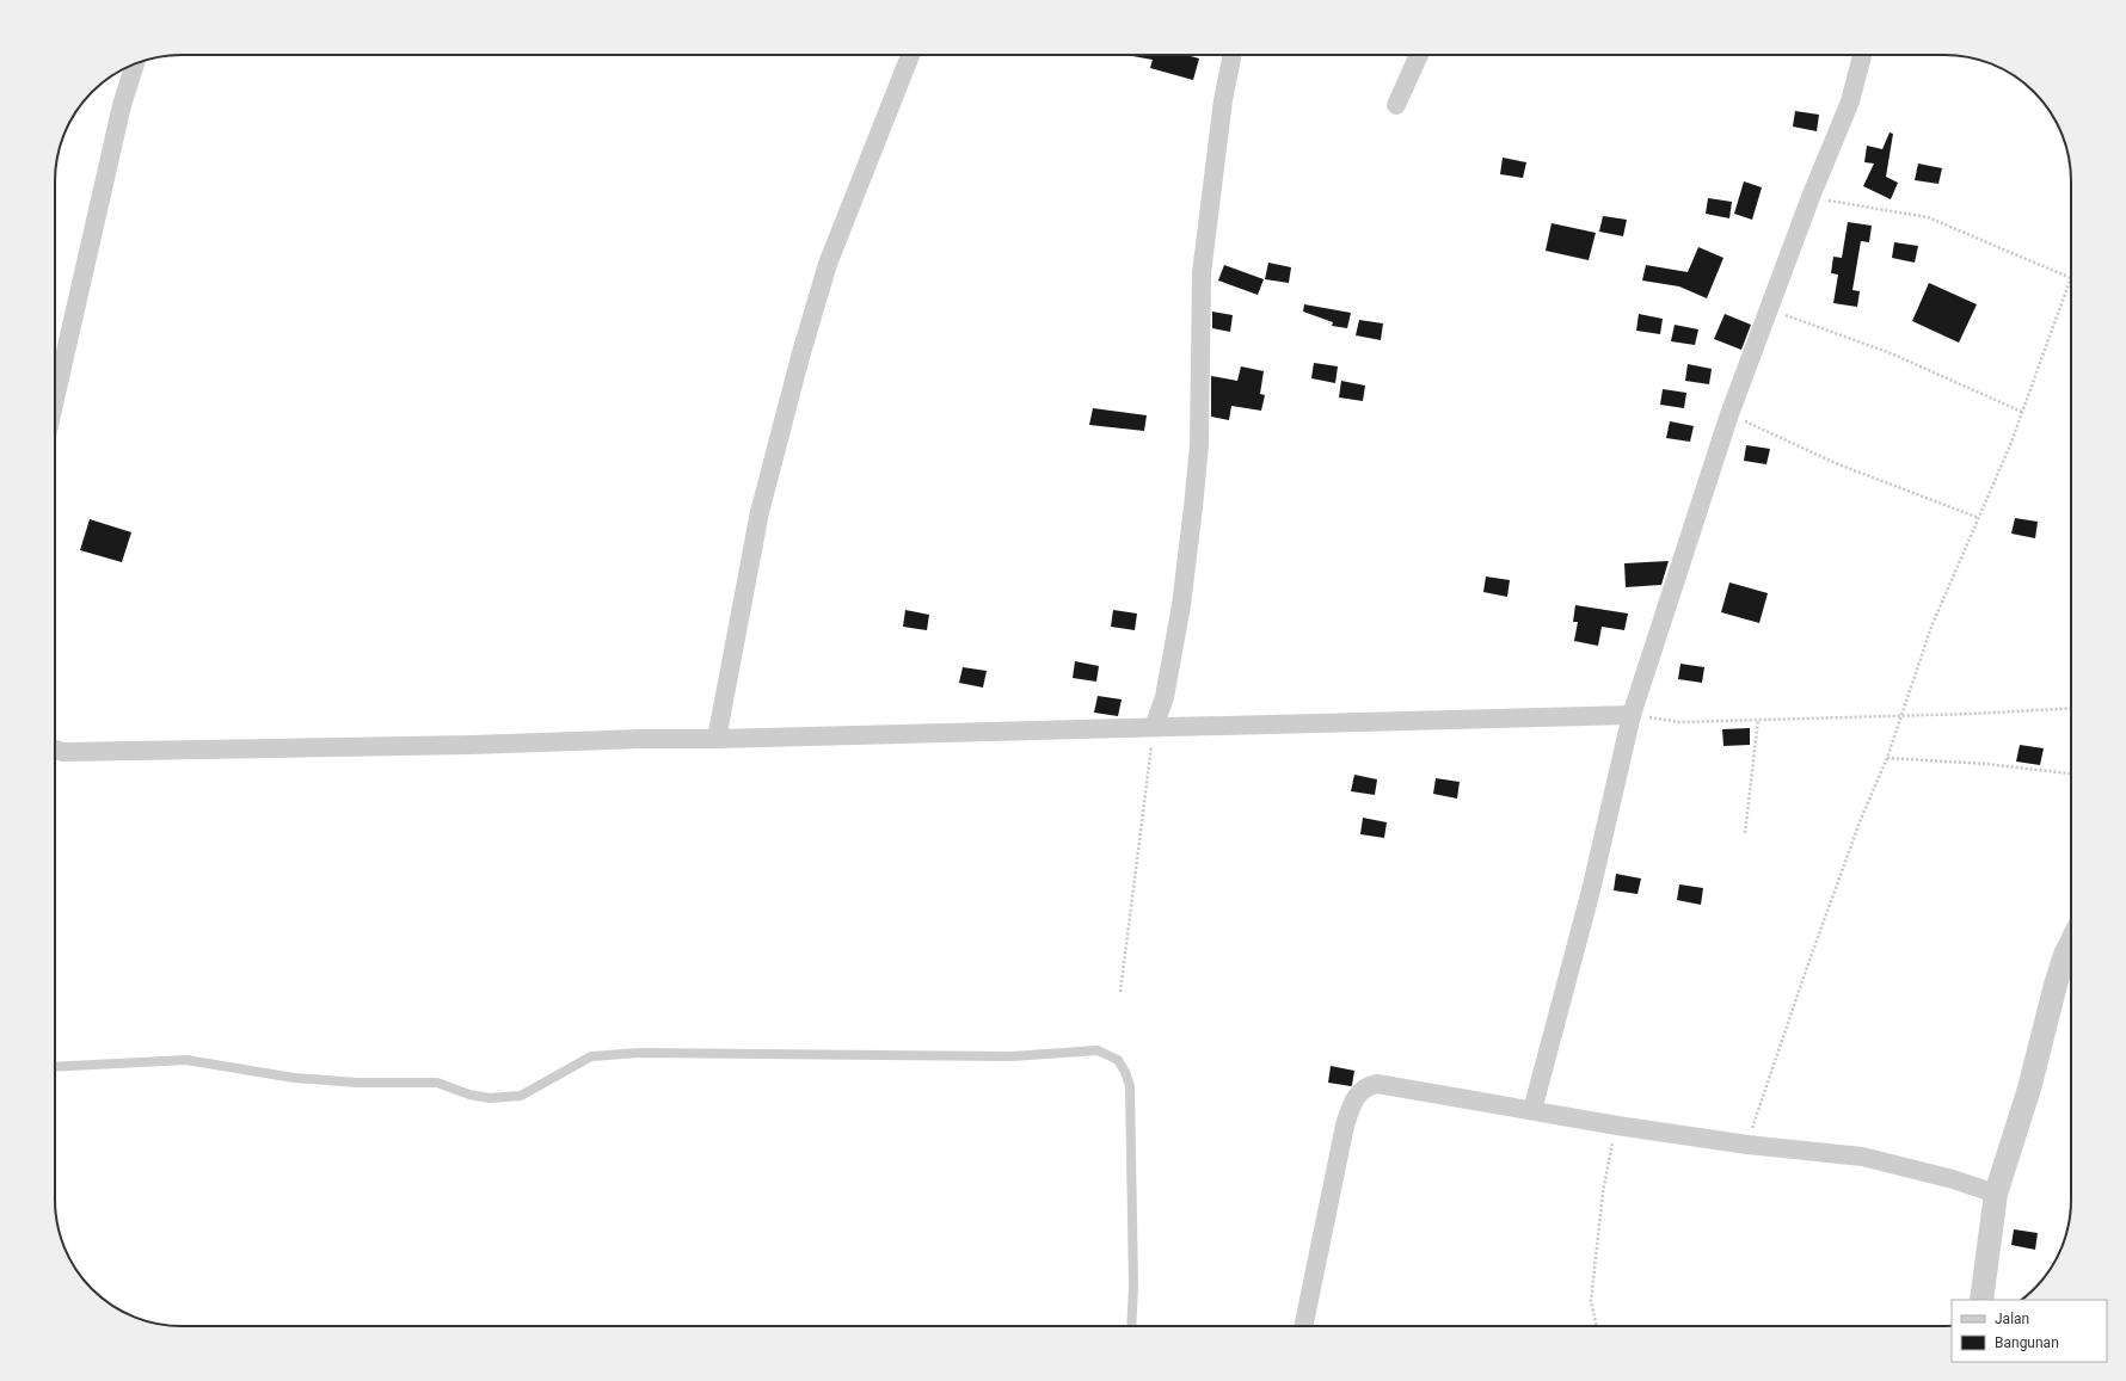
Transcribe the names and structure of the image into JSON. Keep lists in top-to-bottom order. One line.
{"legend":["Jalan","Bangunan"]}
